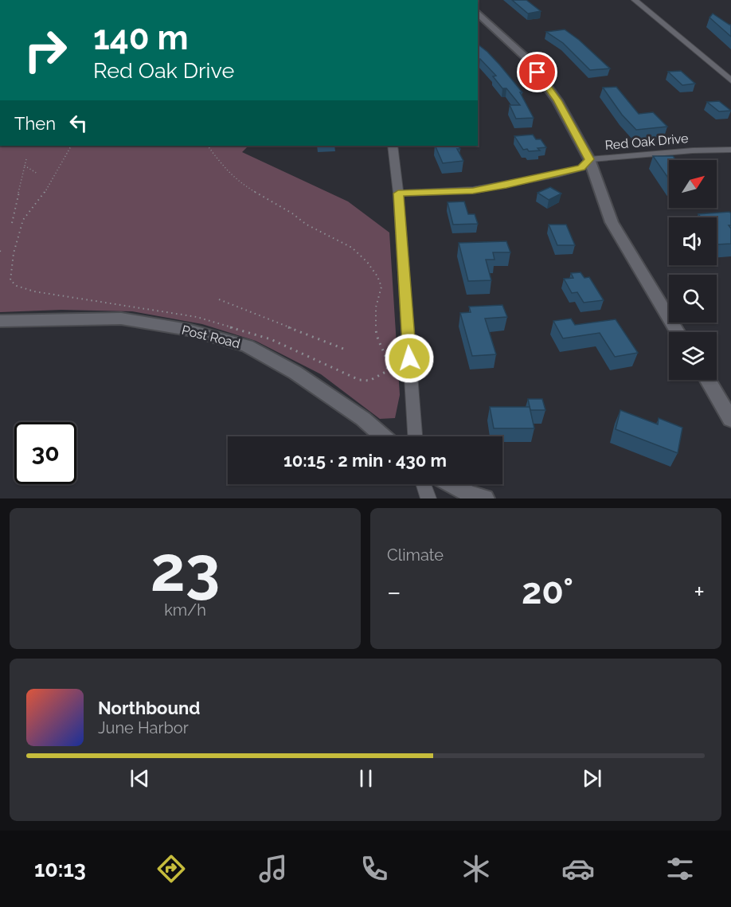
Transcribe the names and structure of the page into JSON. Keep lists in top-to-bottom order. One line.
{"streets":{"street":["Red Oak Drive","Post Road"]},"north":"top right","page":{"turn":["140 m","Red Oak Drive"],"then":"Then","limit":"30","trip":"10:15 · 2 min · 430 m","tile":[["23","km/h"],"Climate"],"heat":["−","20°","+"],"song":["Northbound","June Harbor"],"tabs":"10:13"}}
